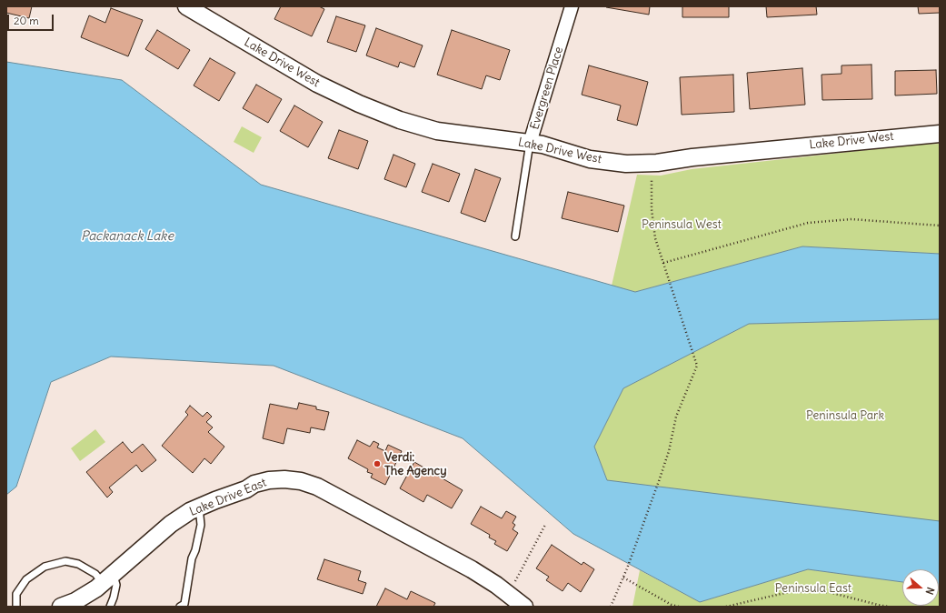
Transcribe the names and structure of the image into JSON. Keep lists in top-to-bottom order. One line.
{"streets":{"street":["Lake Drive West","Evergreen Place","Lake Drive East"]},"crossings":[["Lake Drive West","Evergreen Place"]],"water":["Packanack Lake"],"parks":["Peninsula West","Peninsula Park","Peninsula East"],"places":["Verdi: The Agency"],"scale_bar":"20 m","north":"right"}
